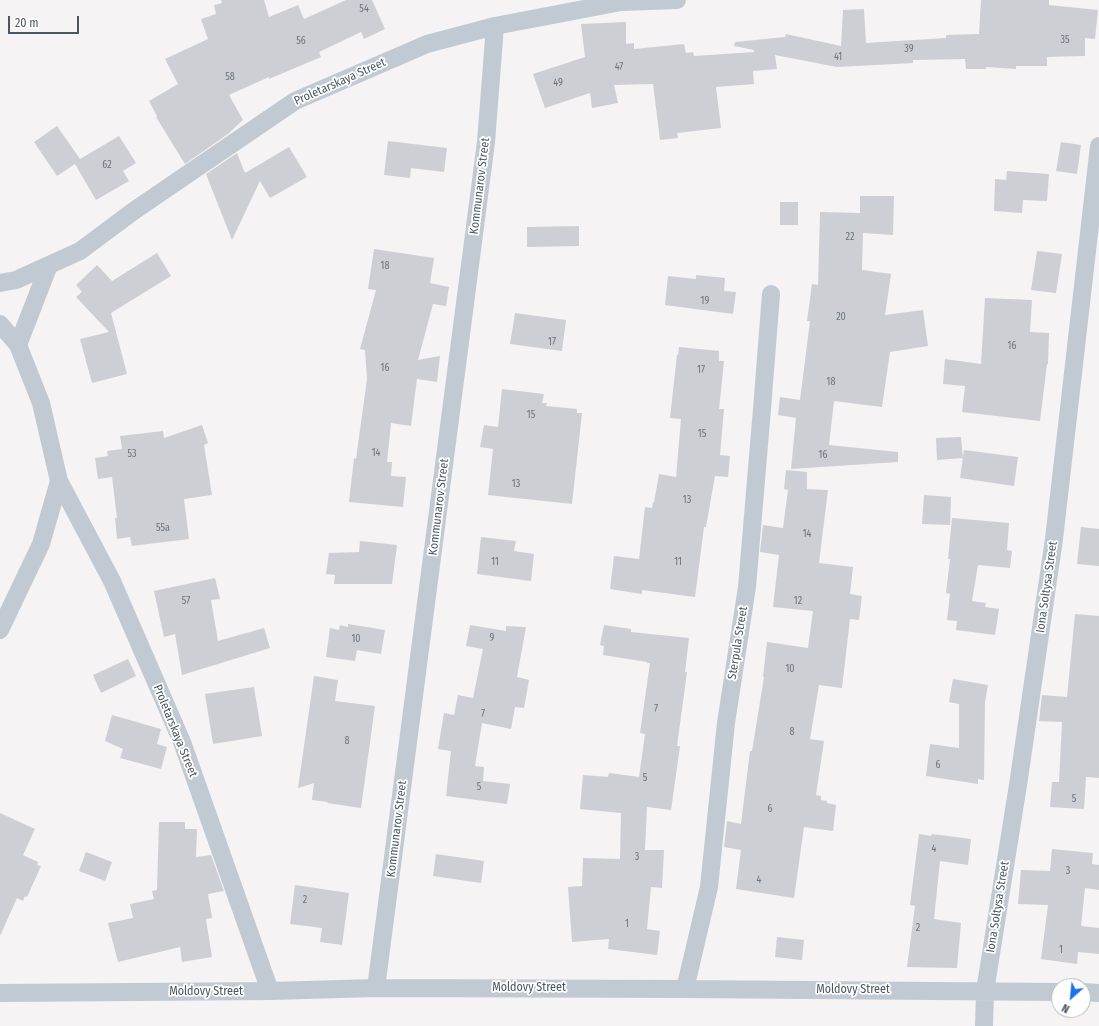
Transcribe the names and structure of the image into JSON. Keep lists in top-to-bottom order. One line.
{"streets":{"street":["Proletarskaya Street","Kommunarov Street","Iona Soltysa Street","Sterpula Street","Moldovy Street"]},"crossings":[["Proletarskaya Street","Kommunarov Street"],["Proletarskaya Street","Moldovy Street"],["Kommunarov Street","Moldovy Street"],["Iona Soltysa Street","Moldovy Street"],["Sterpula Street","Moldovy Street"]],"house_numbers":["54","35","56","39","41","47","58","49","62","22","18","19","20","17","16","16","17","18","15","15","14","53","16","13","13","55а","14","11","11","57","12","9","10","10","7","7","8","8","6","5","5","5","6","4","3","3","4","2","1","2","1"],"scale_bar":"20 m","north":"bottom left"}
